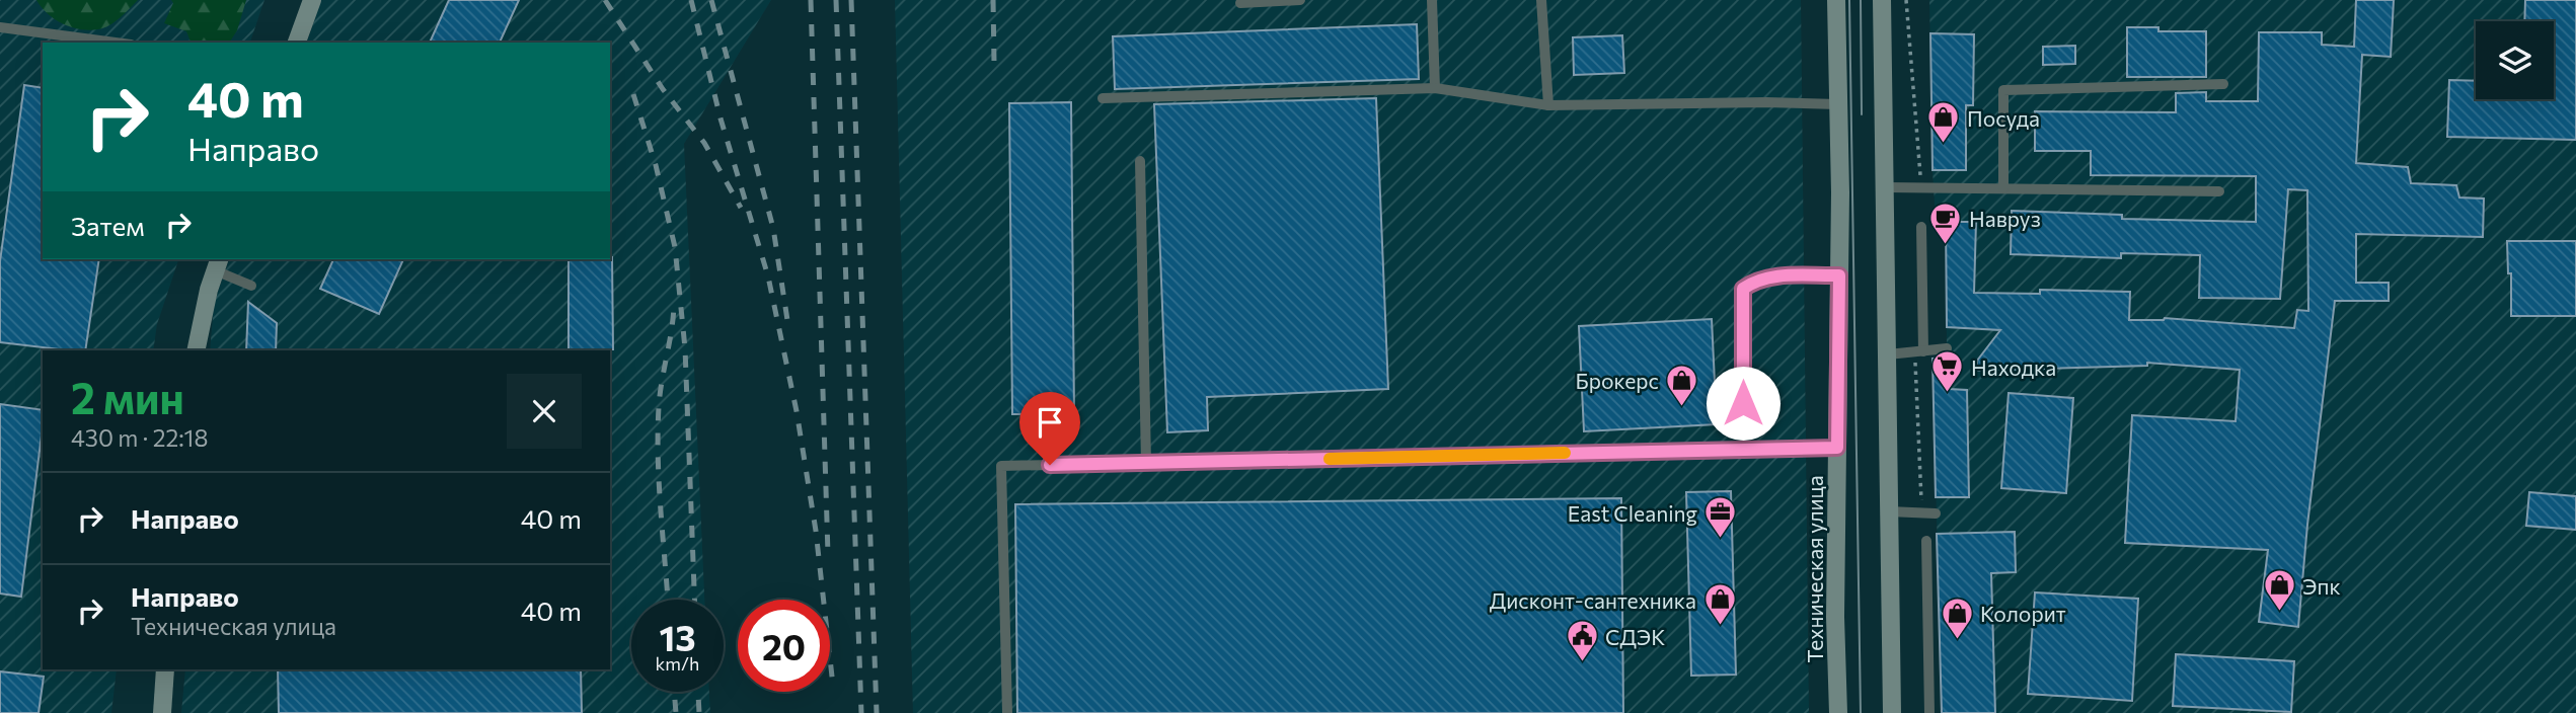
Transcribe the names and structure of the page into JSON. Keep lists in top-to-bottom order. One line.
{"streets":{"main road":["Техническая улица"]},"places":{"shop":["Посуда","Брокерс","Эпк","Дисконт-сантехника","Колорит"],"cafe":["Навруз"],"supermarket":["Находка"],"office":["East Cleaning"],"public building":["СДЭК"]},"page":{"turn":["40 m","Направо"],"then":"Затем","heading":["2 мин","430 m · 22:18"],"list":[{"name":"Направо","value":"40 m"},{"name":"Направо","note":"Техническая улица","value":"40 m"}],"speed":"13 km/h","limit":"20"}}
